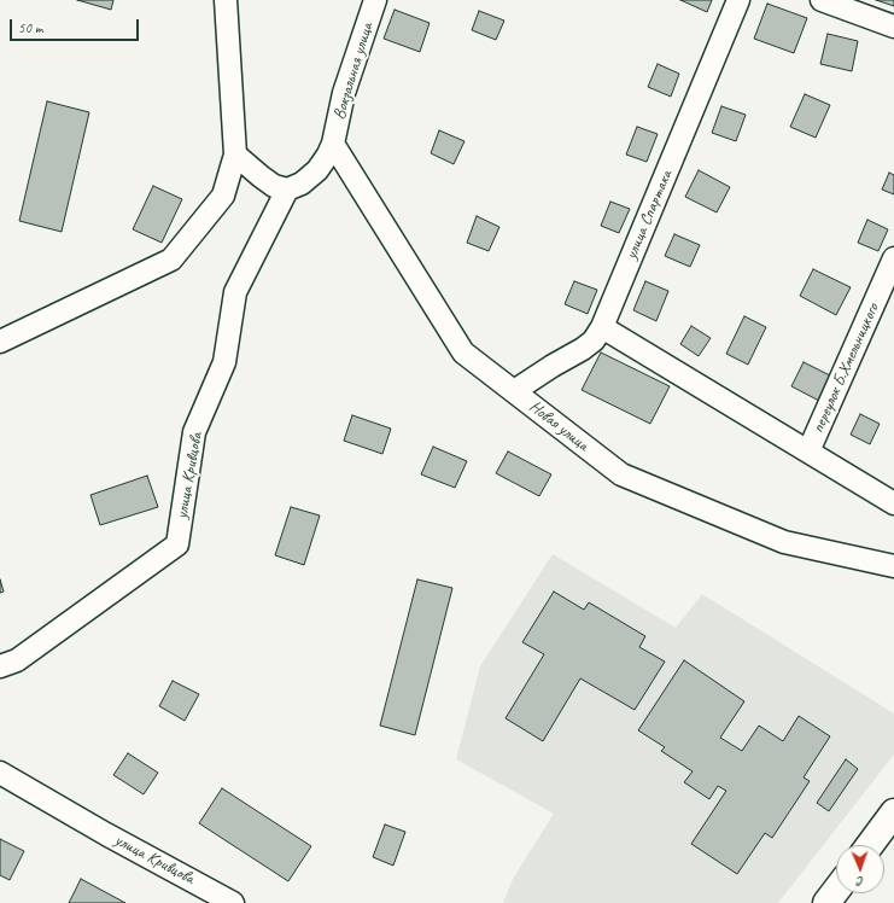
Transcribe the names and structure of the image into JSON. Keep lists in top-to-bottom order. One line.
{"streets":{"street":["Вокзальная улица","улица Спартака","переулок Б.Хмельницкого","Новая улица","улица Кривцова"]},"crossings":[["Вокзальная улица","Новая улица"],["улица Спартака","Новая улица"]],"scale_bar":"50 m","north":"bottom"}
